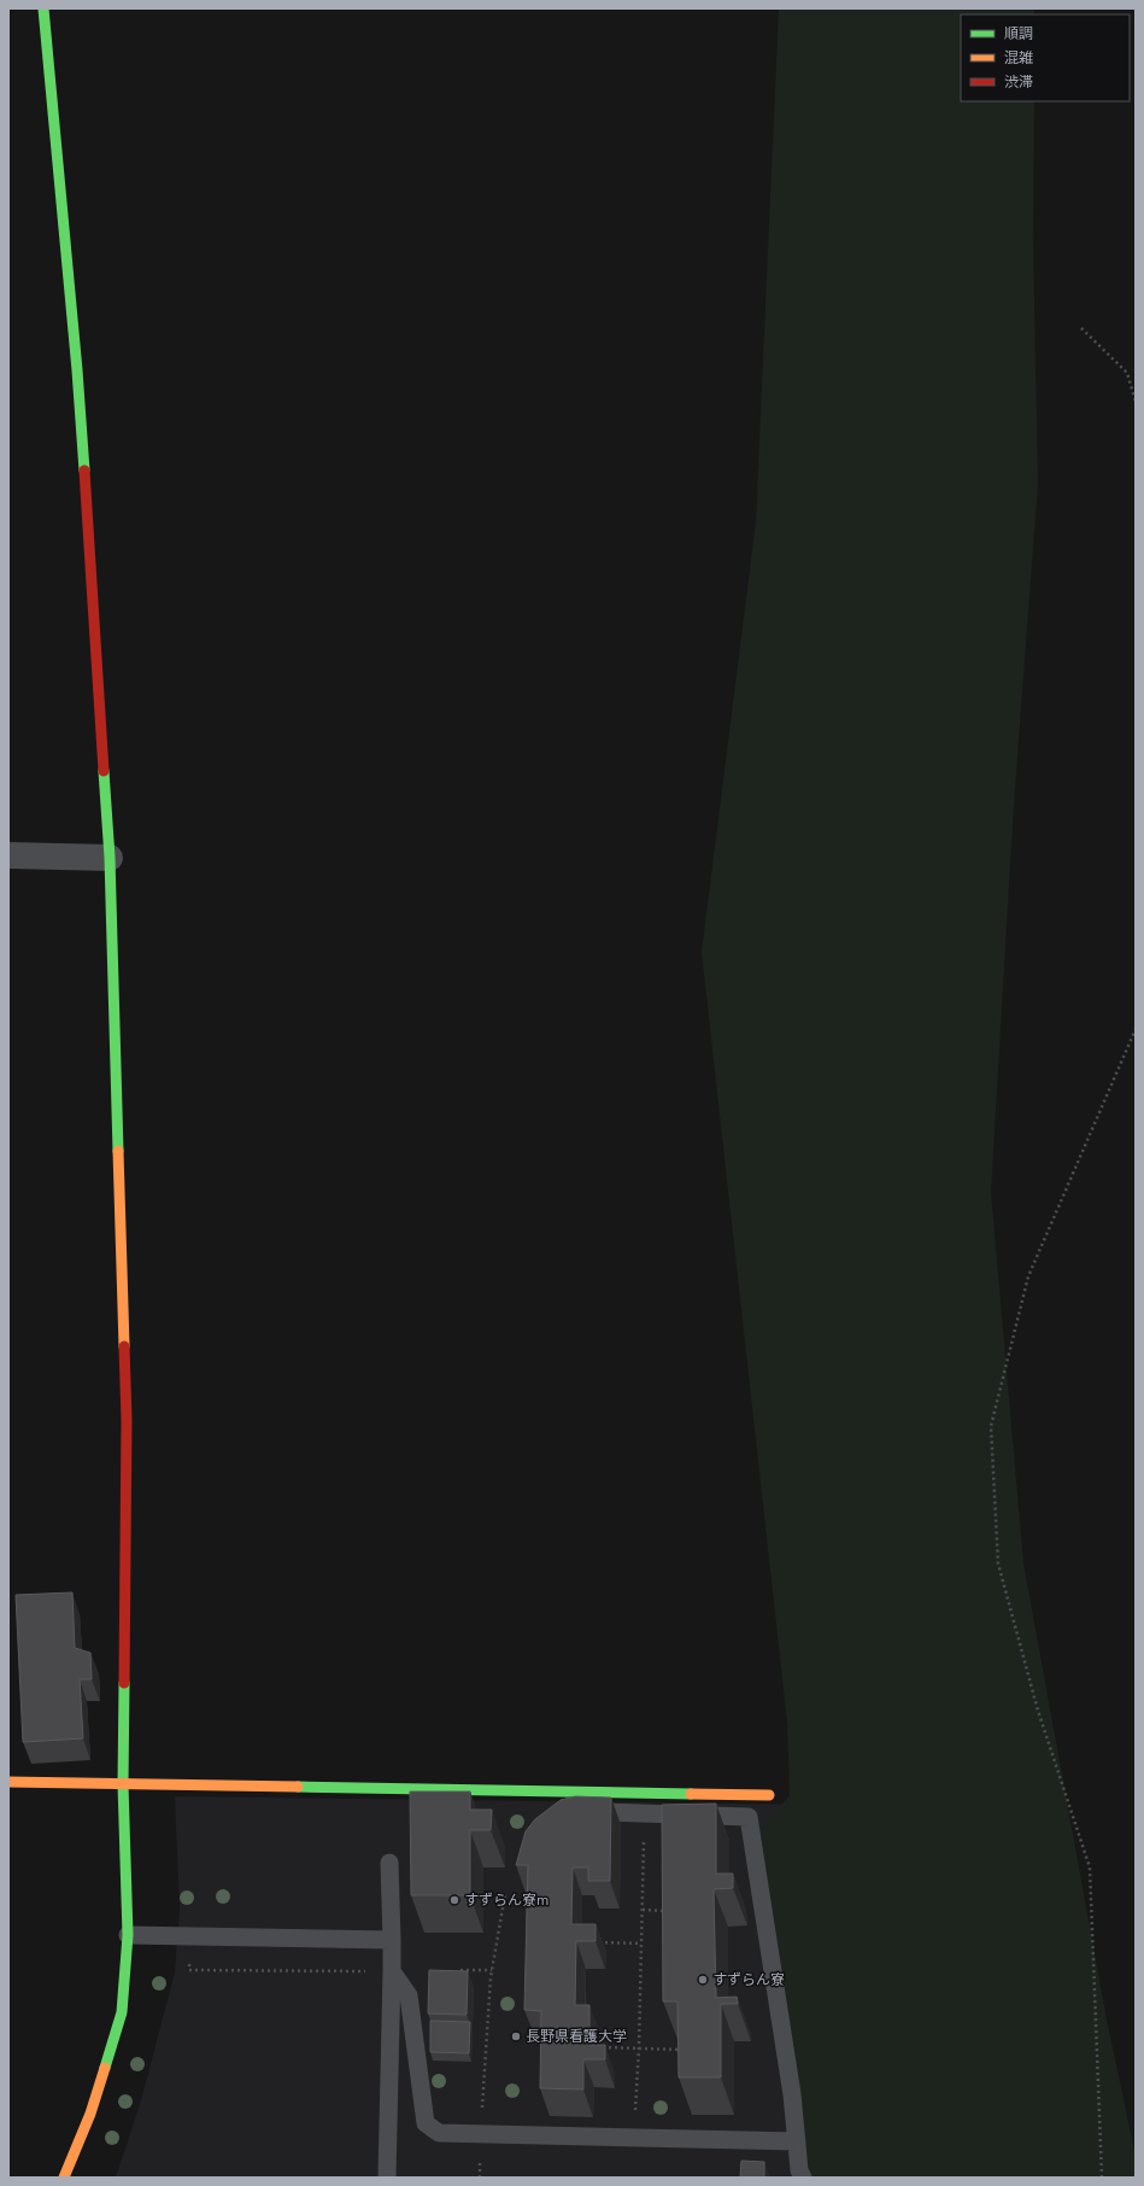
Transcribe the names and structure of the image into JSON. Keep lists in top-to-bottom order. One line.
{"places":["すずらん寮m","すずらん寮","長野県看護大学"],"legend":["順調","混雑","渋滞"]}
